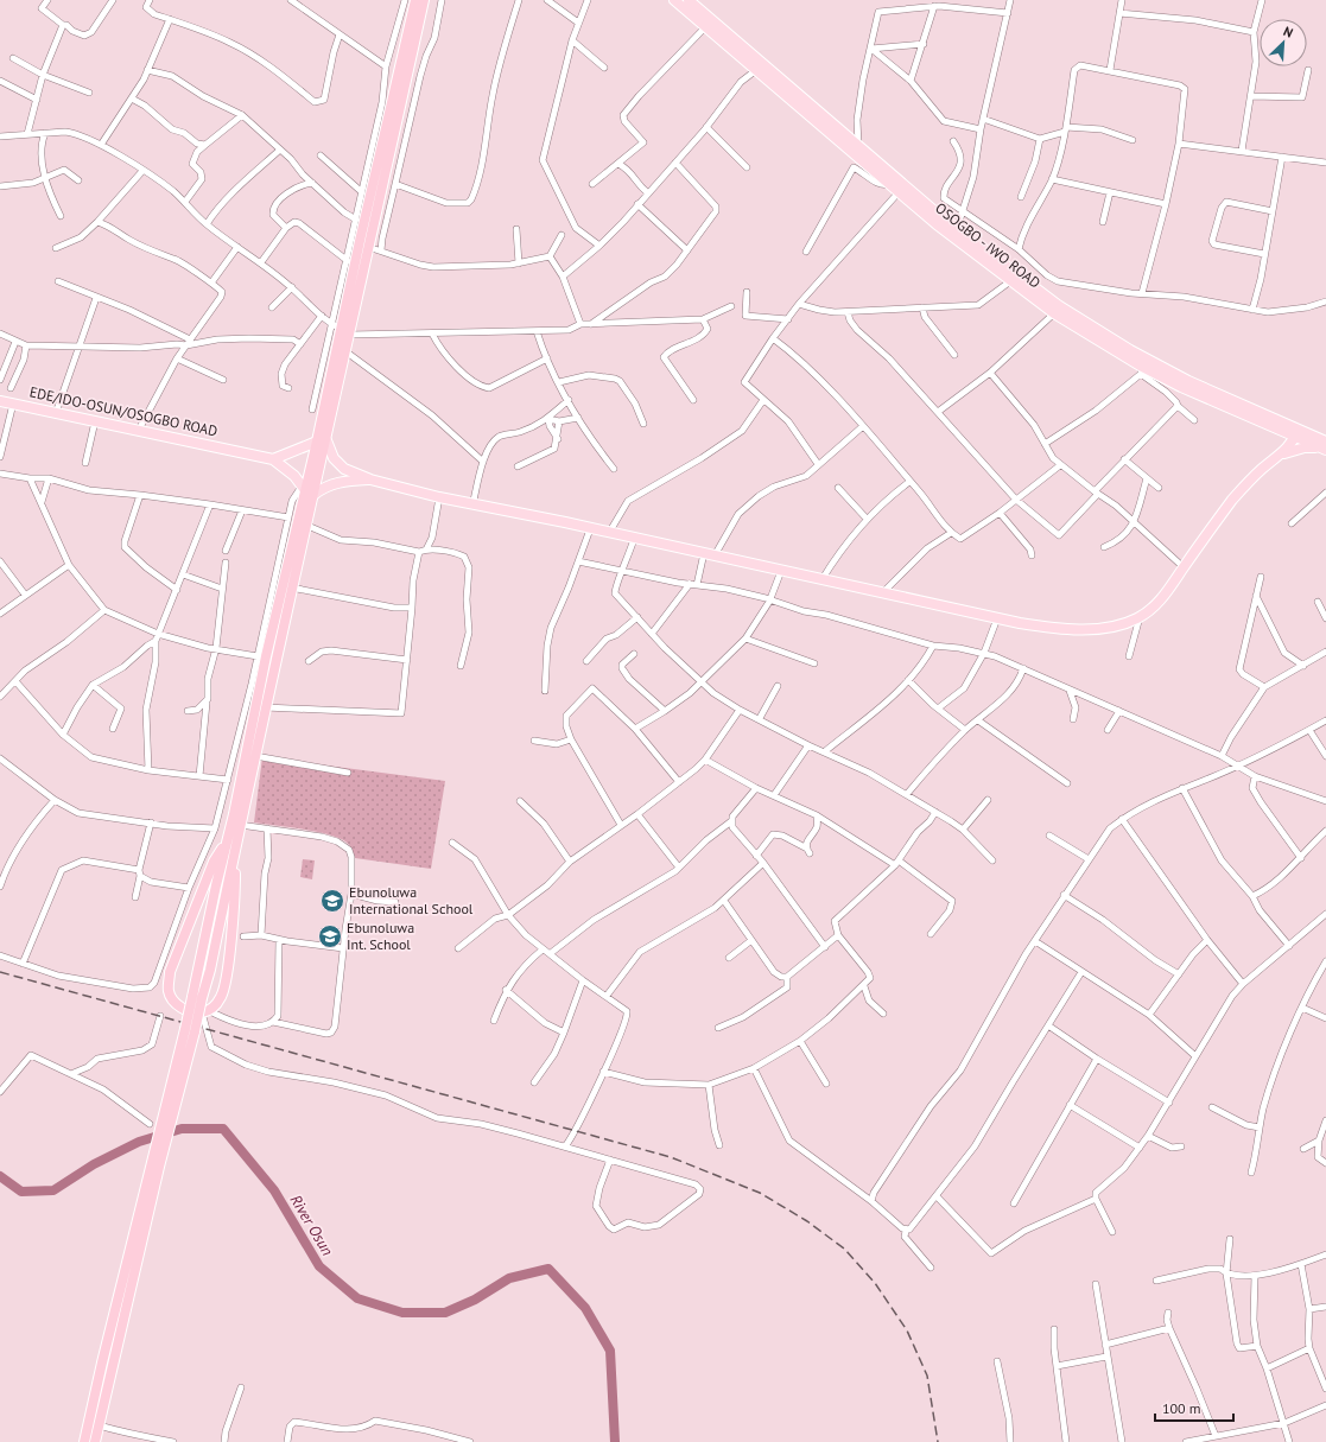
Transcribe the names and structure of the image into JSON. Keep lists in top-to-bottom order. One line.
{"streets":{"main road":["OSOGBO - IWO ROAD","EDE/IDO-OSUN/OSOGBO ROAD"]},"water":["River Osun"],"places":{"school or university":["Ebunoluwa International School","Ebunoluwa Int. School"]},"scale_bar":"100 m","north":"top right"}
